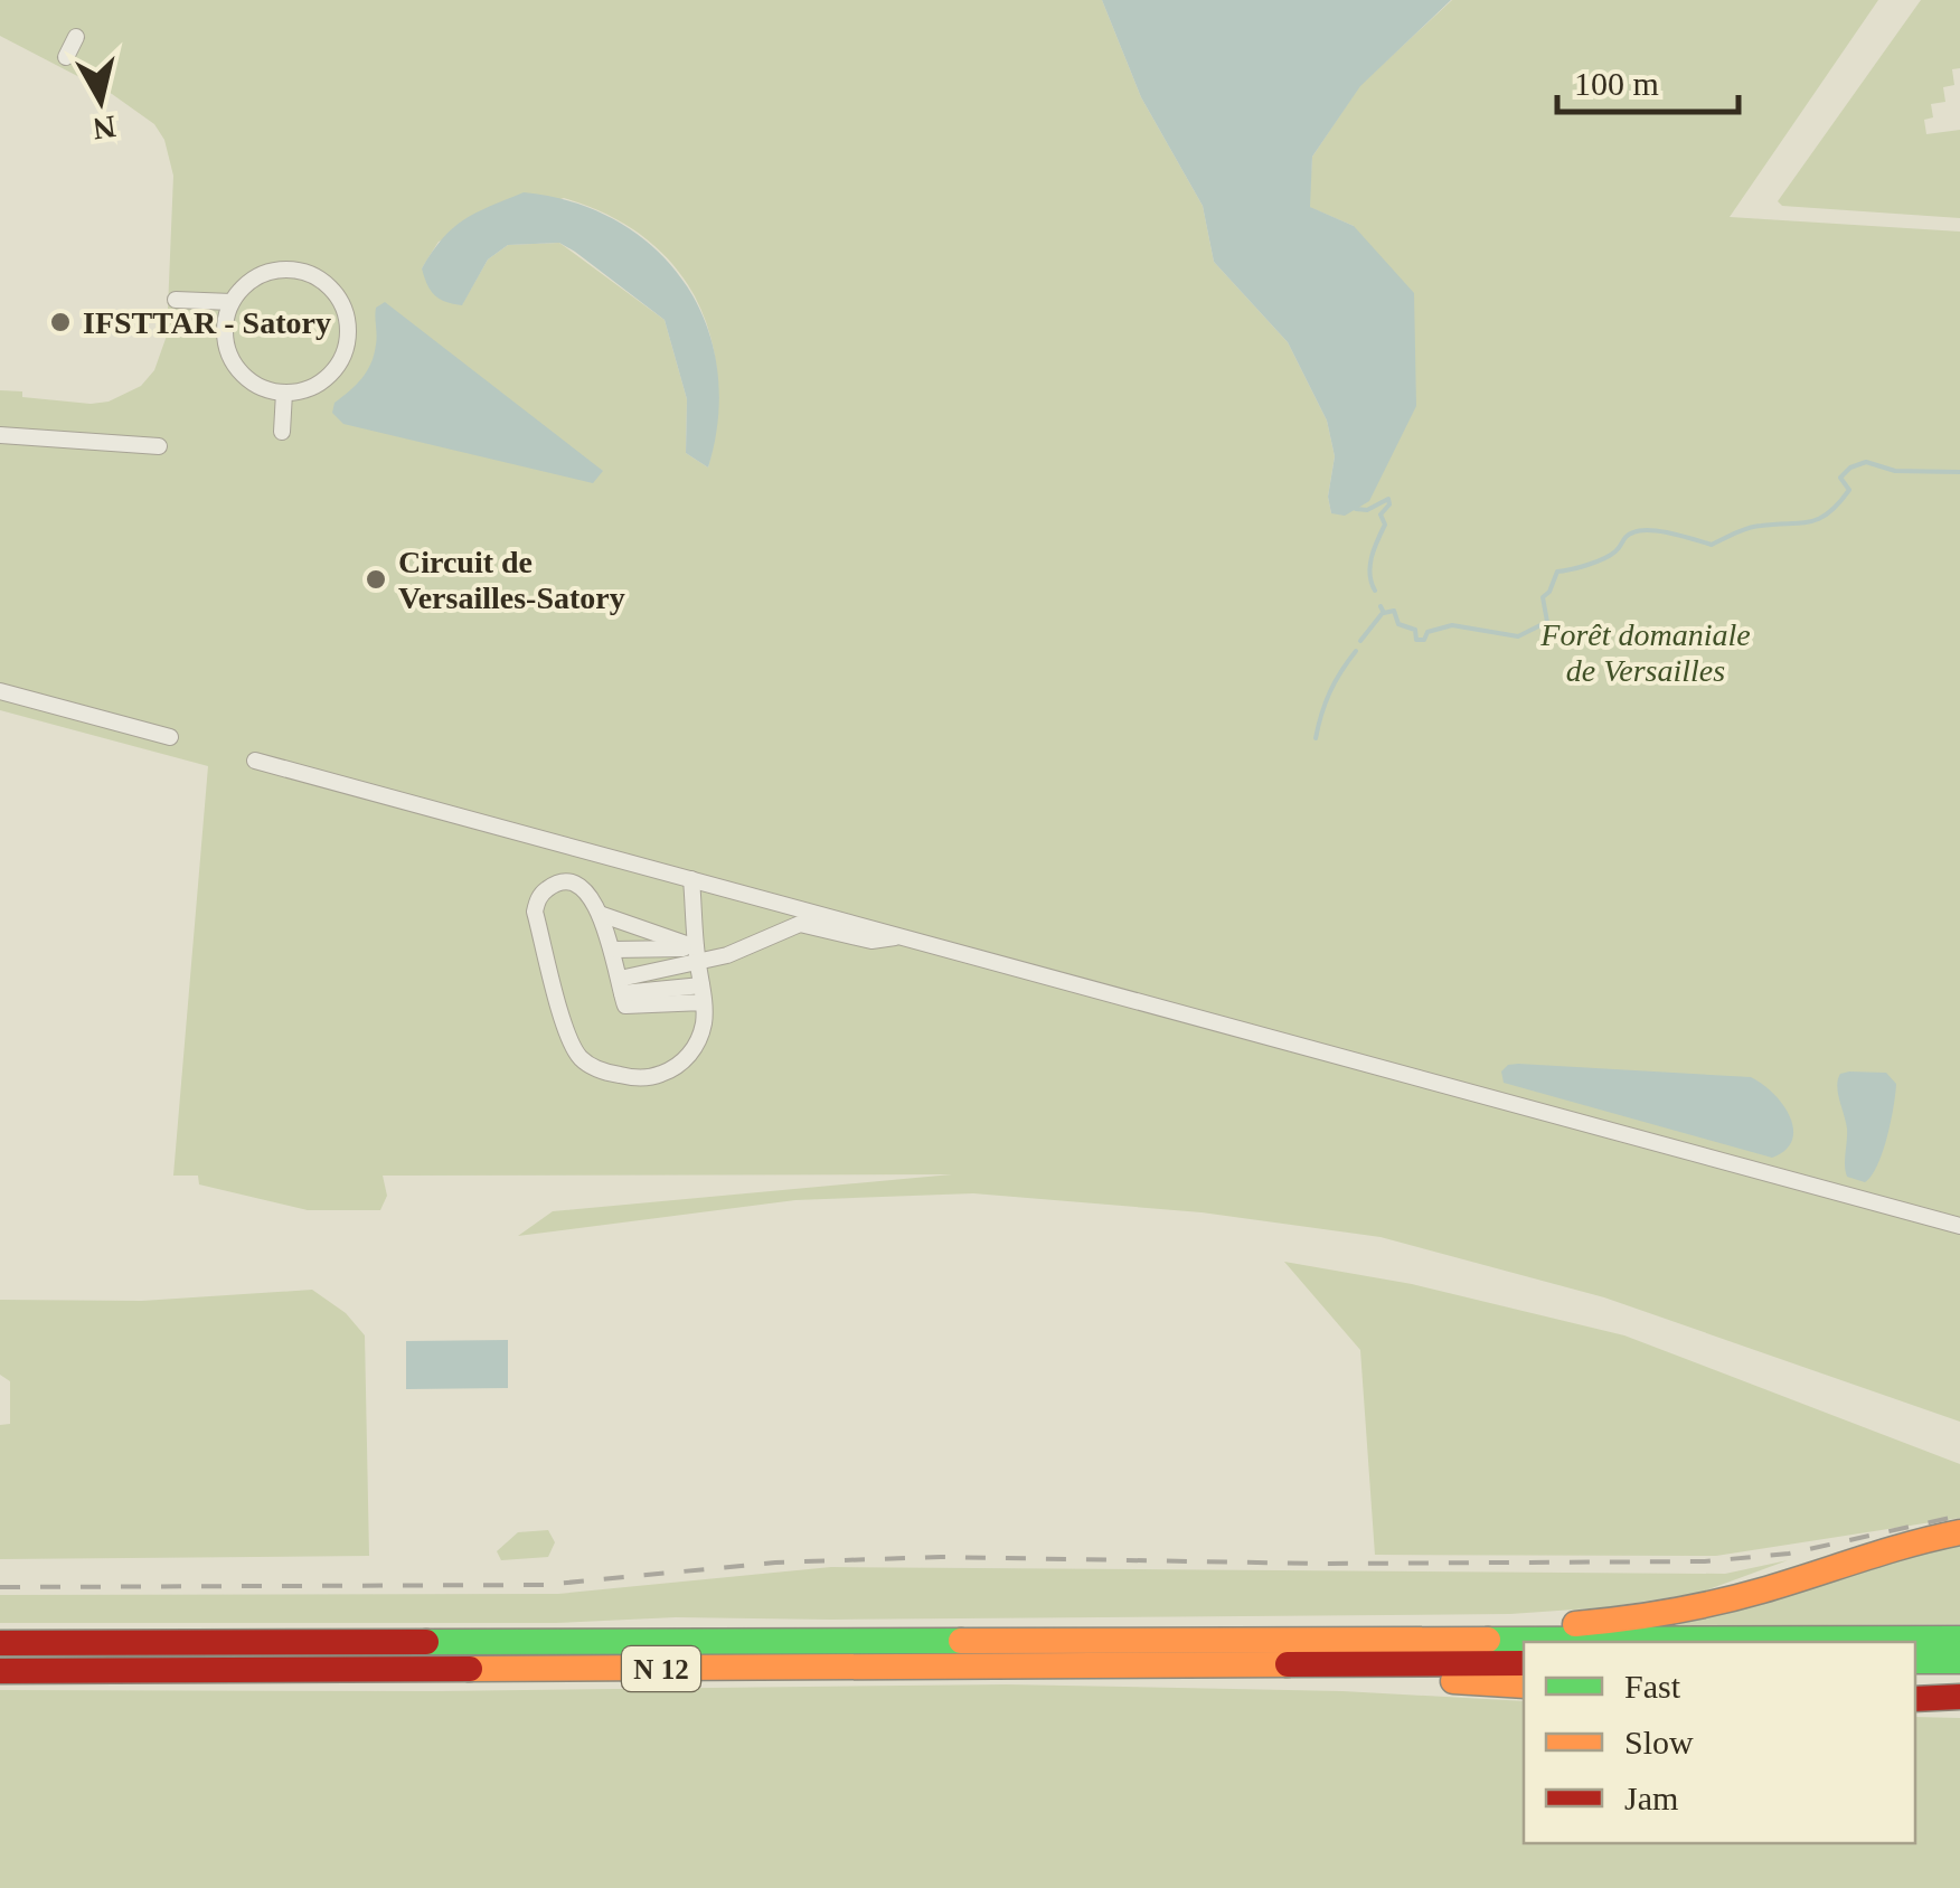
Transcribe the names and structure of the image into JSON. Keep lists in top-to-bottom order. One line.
{"streets":{"highway":["N 12"]},"parks":["Forêt domaniale de Versailles"],"places":["IFSTTAR - Satory","Circuit de Versailles-Satory"],"legend":["Fast","Slow","Jam"],"scale_bar":"100 m","north":"bottom"}
